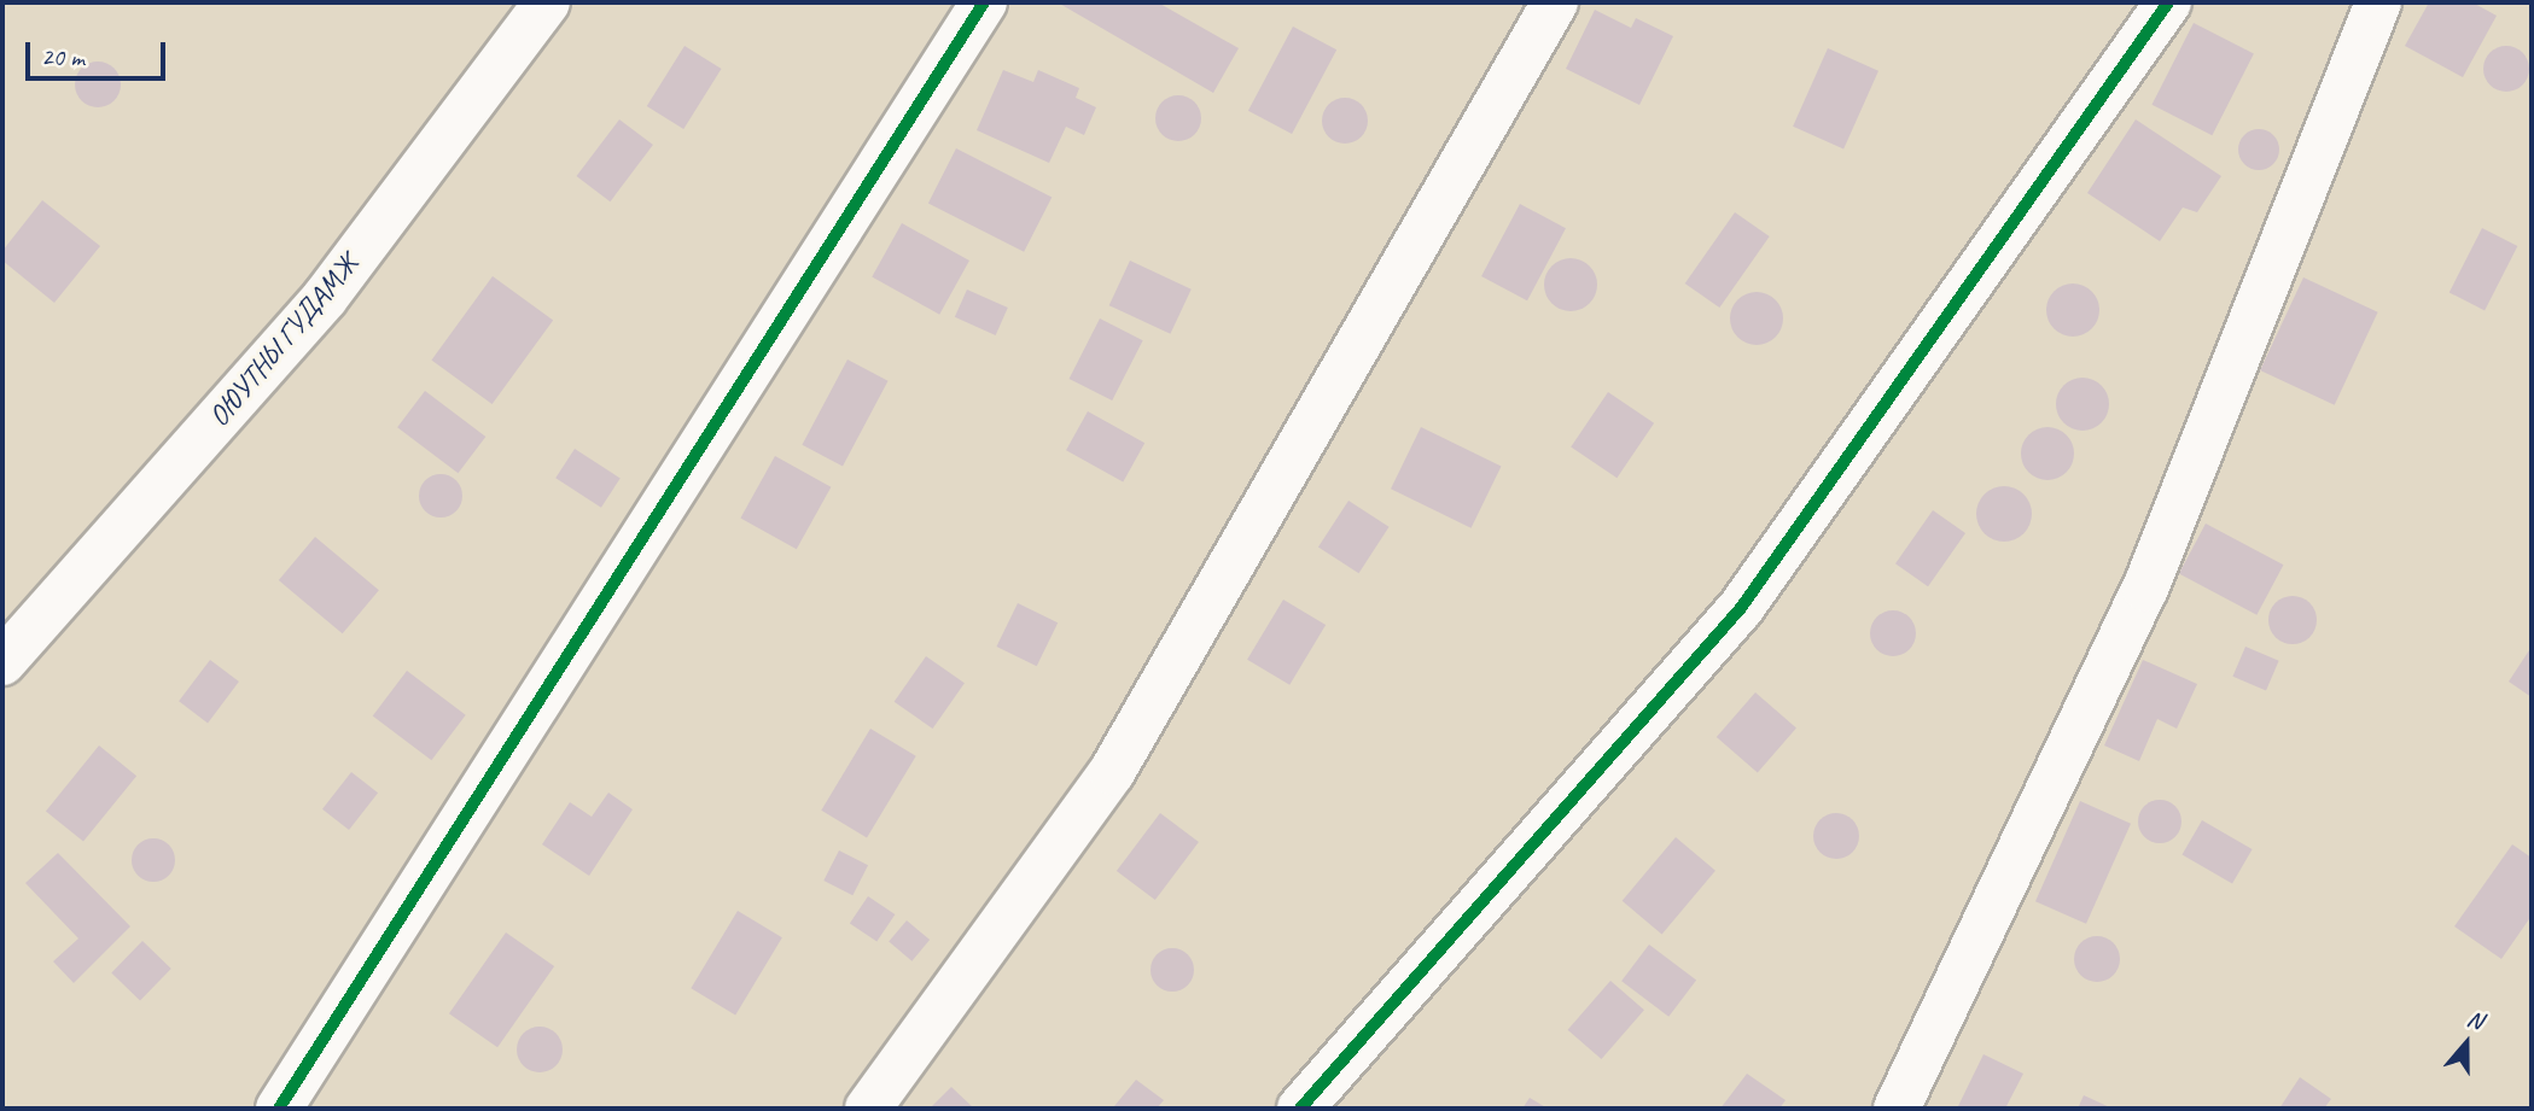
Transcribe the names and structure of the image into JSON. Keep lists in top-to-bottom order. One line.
{"streets":{"street":["ОЮУТНЫ ГУДАМЖ"]},"scale_bar":"20 m","north":"top"}
